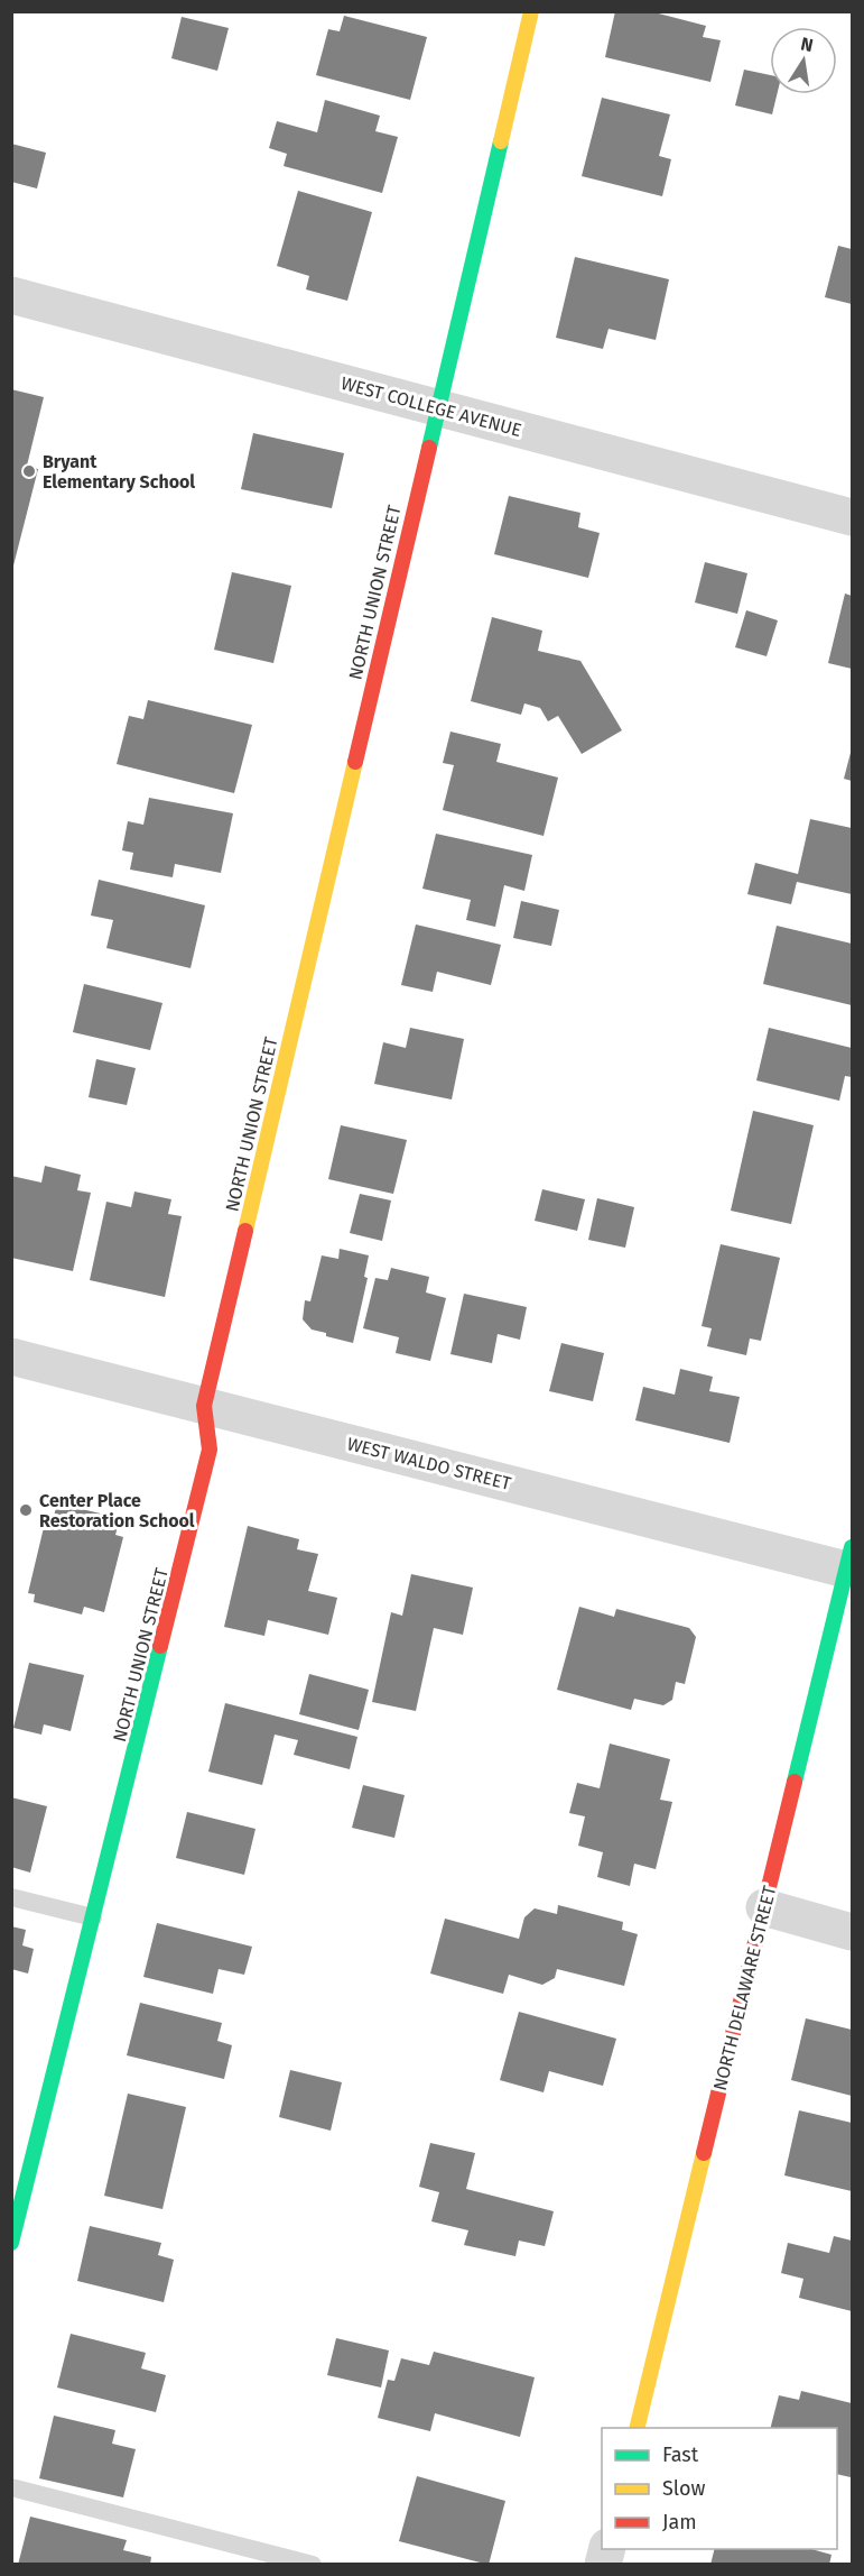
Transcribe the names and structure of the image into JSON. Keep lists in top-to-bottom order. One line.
{"streets":{"street":["WEST COLLEGE AVENUE","NORTH UNION STREET","WEST WALDO STREET","NORTH DELAWARE STREET"]},"crossings":[["WEST COLLEGE AVENUE","NORTH UNION STREET"],["NORTH UNION STREET","WEST WALDO STREET"],["WEST WALDO STREET","NORTH DELAWARE STREET"]],"places":["Bryant Elementary School","Center Place Restoration School"],"legend":["Fast","Slow","Jam"],"north":"top"}
